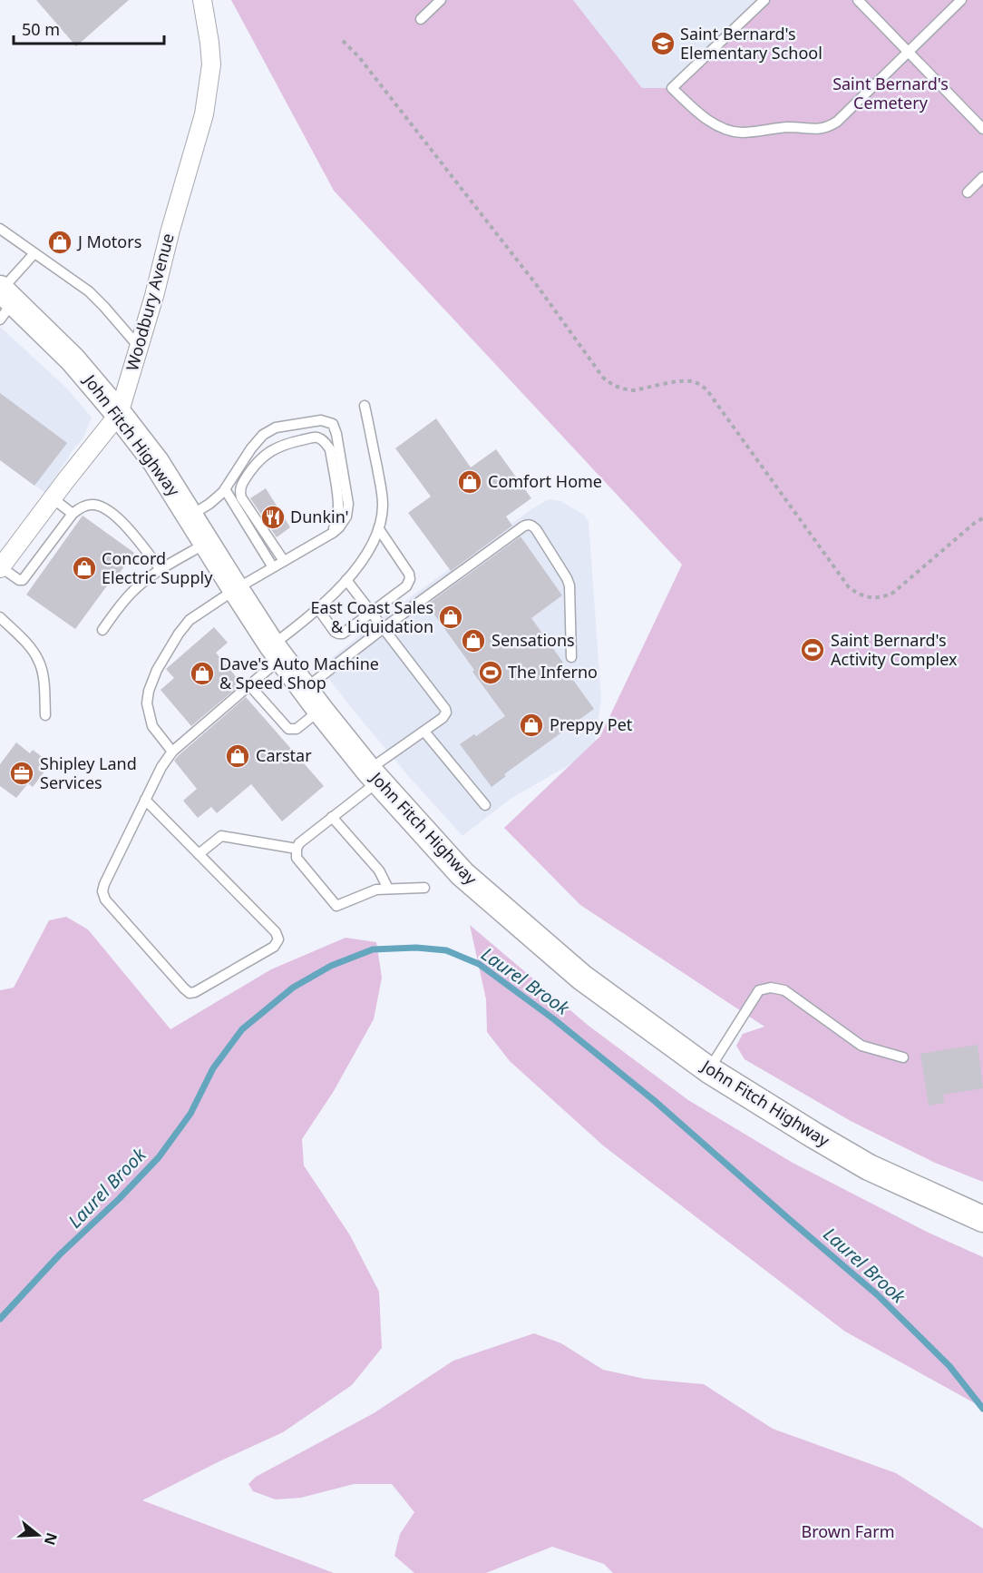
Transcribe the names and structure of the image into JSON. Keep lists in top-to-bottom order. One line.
{"streets":{"main road":["John Fitch Highway"],"street":["Woodbury Avenue"]},"crossings":[["Woodbury Avenue","John Fitch Highway"]],"water":["Laurel Brook"],"parks":["Saint Bernard's Cemetery","Brown Farm"],"places":{"school or university":["Saint Bernard's Elementary School"],"shop":["J Motors","Comfort Home","Concord Electric Supply","East Coast Sales & Liquidation","Sensations","Dave's Auto Machine & Speed Shop","Preppy Pet","Carstar"],"restaurant":["Dunkin'"],"sports":["Saint Bernard's Activity Complex","The Inferno"],"office":["Shipley Land Services"]},"scale_bar":"50 m","north":"right"}
